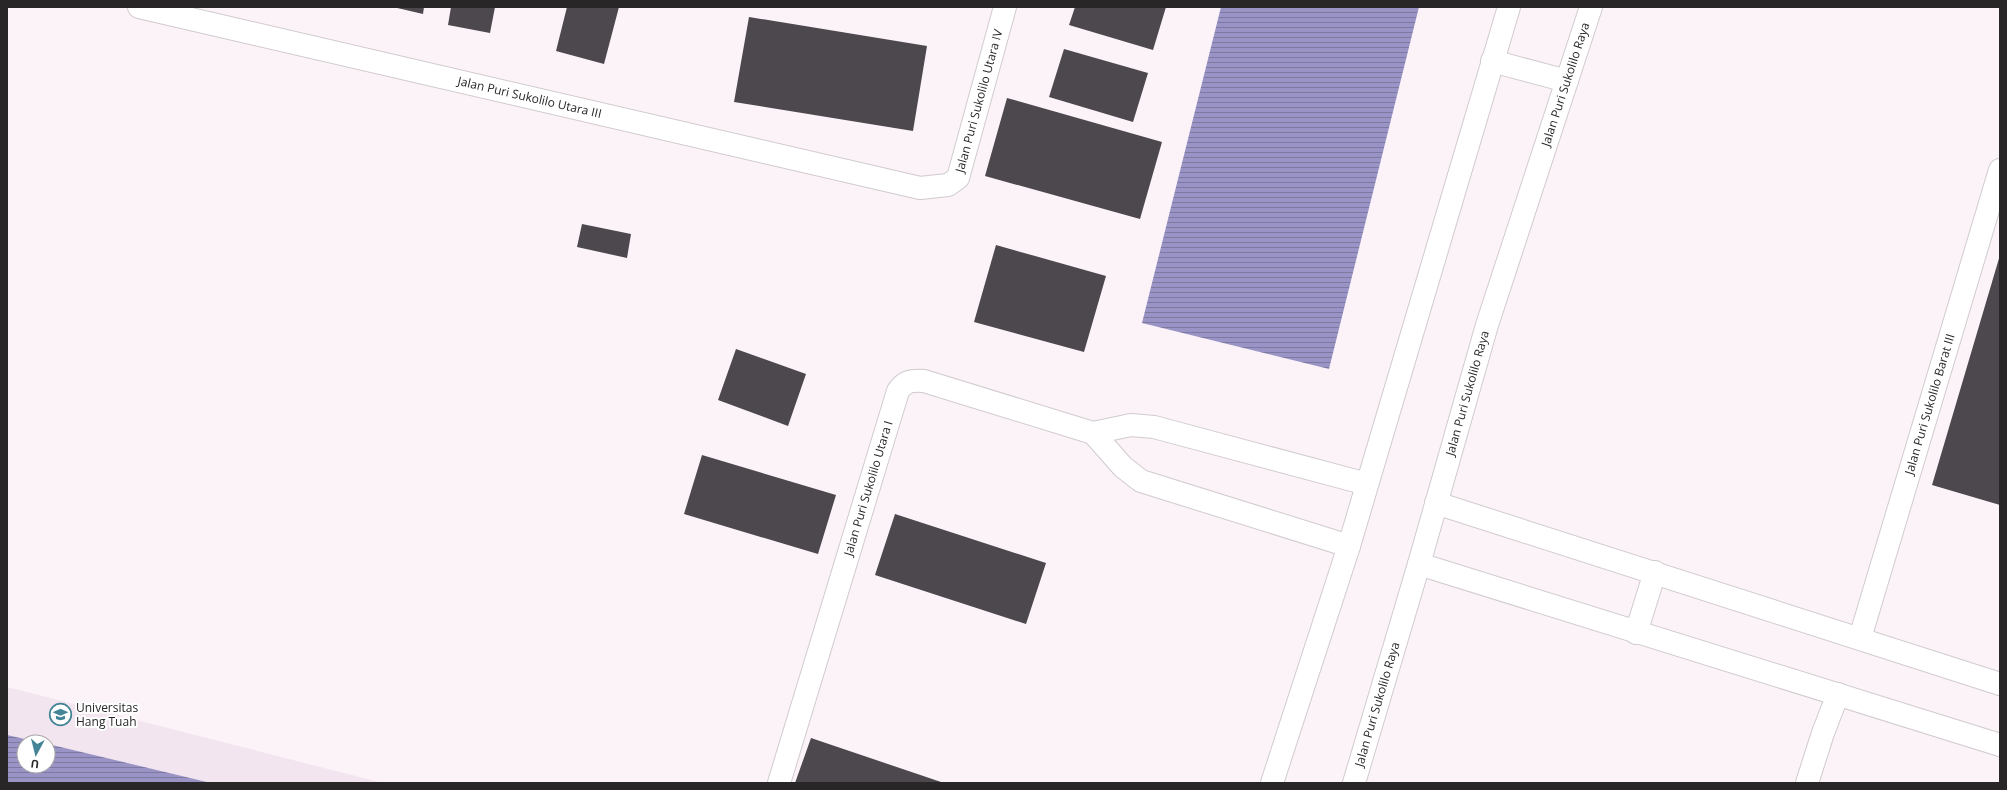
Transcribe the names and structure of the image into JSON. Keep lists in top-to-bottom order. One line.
{"streets":{"street":["Jalan Puri Sukolilo Raya","Jalan Puri Sukolilo Utara III","Jalan Puri Sukolilo Utara IV","Jalan Puri Sukolilo Barat III","Jalan Puri Sukolilo Utara I"]},"crossings":[["Jalan Puri Sukolilo Utara III","Jalan Puri Sukolilo Utara IV"]],"places":{"school or university":["Universitas Hang Tuah"]},"north":"bottom"}
